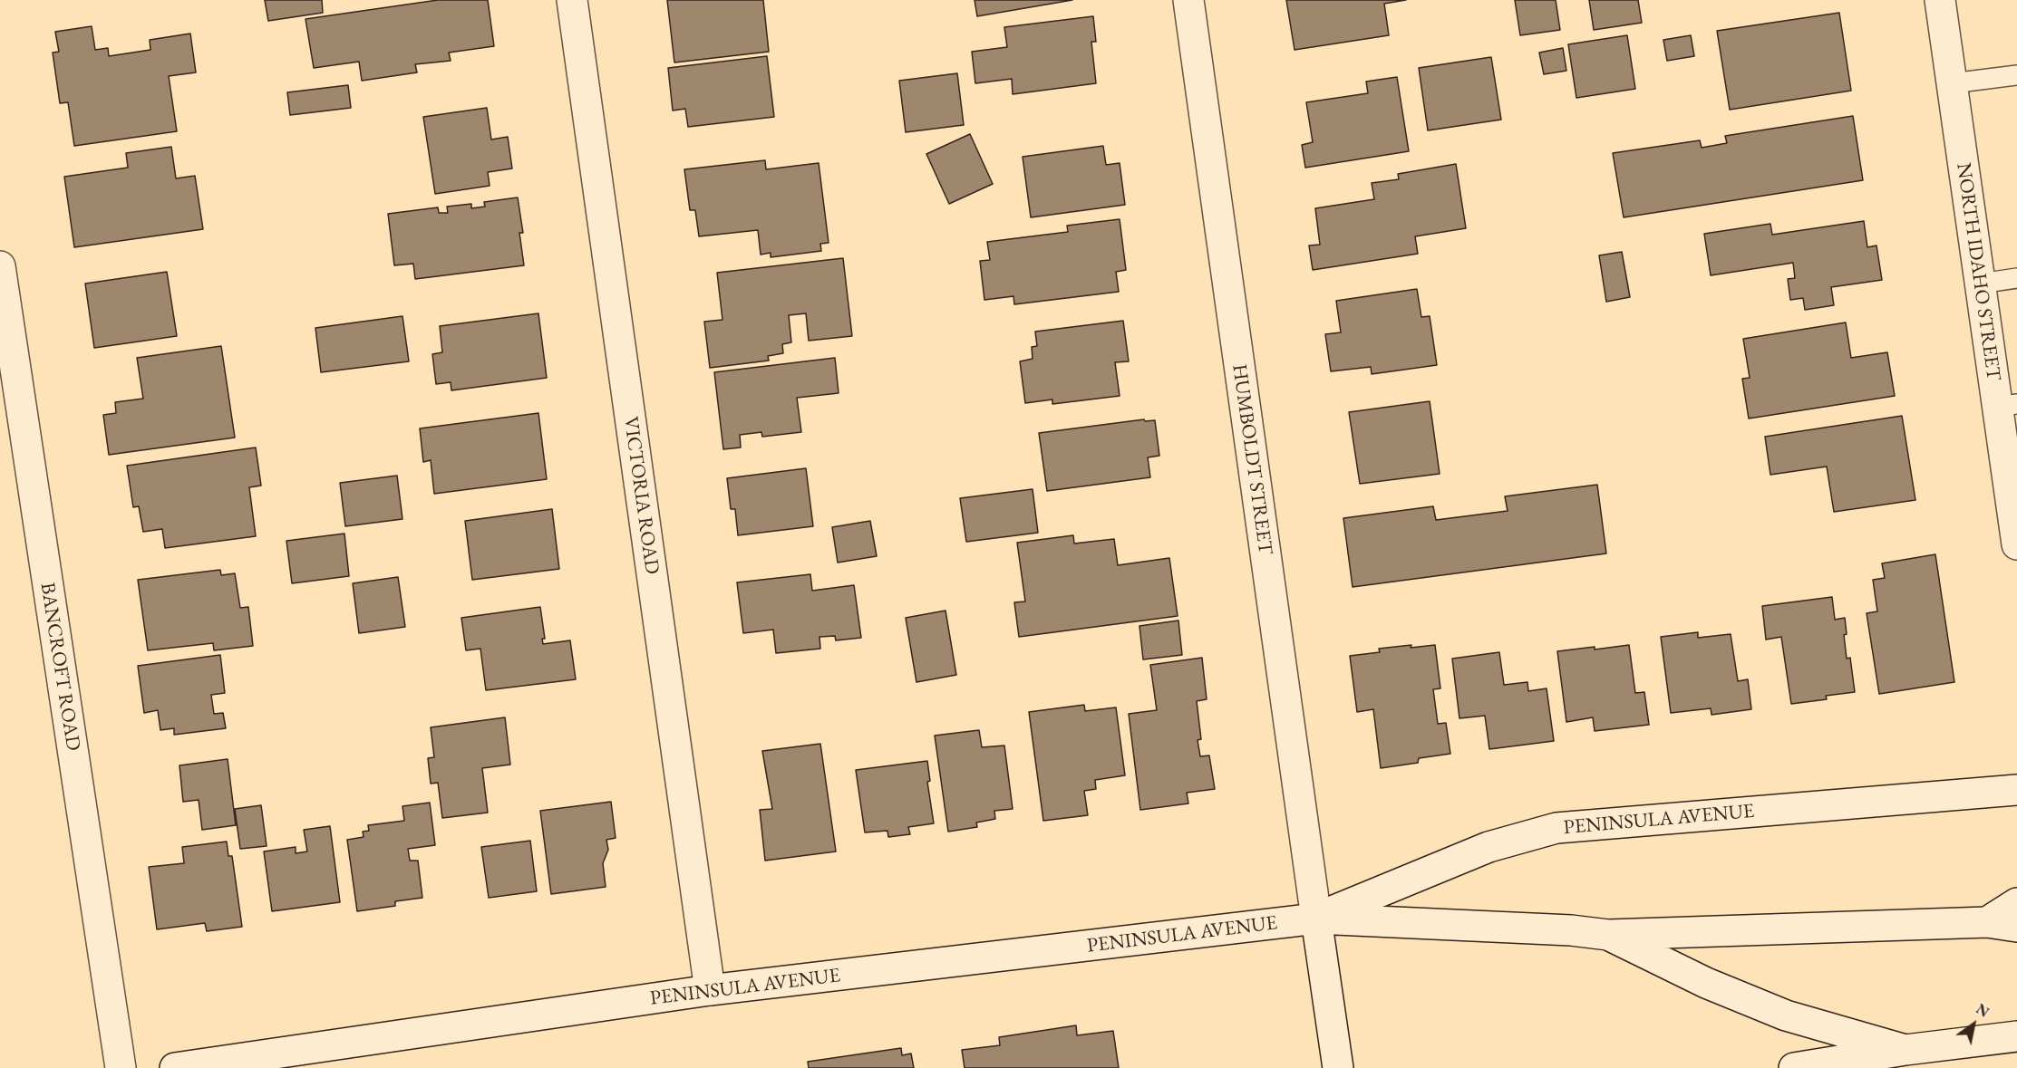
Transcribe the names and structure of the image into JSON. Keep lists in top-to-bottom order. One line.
{"streets":{"street":["NORTH IDAHO STREET","HUMBOLDT STREET","VICTORIA ROAD","BANCROFT ROAD","PENINSULA AVENUE"]},"crossings":[["HUMBOLDT STREET","PENINSULA AVENUE"],["VICTORIA ROAD","PENINSULA AVENUE"]],"north":"top right"}
